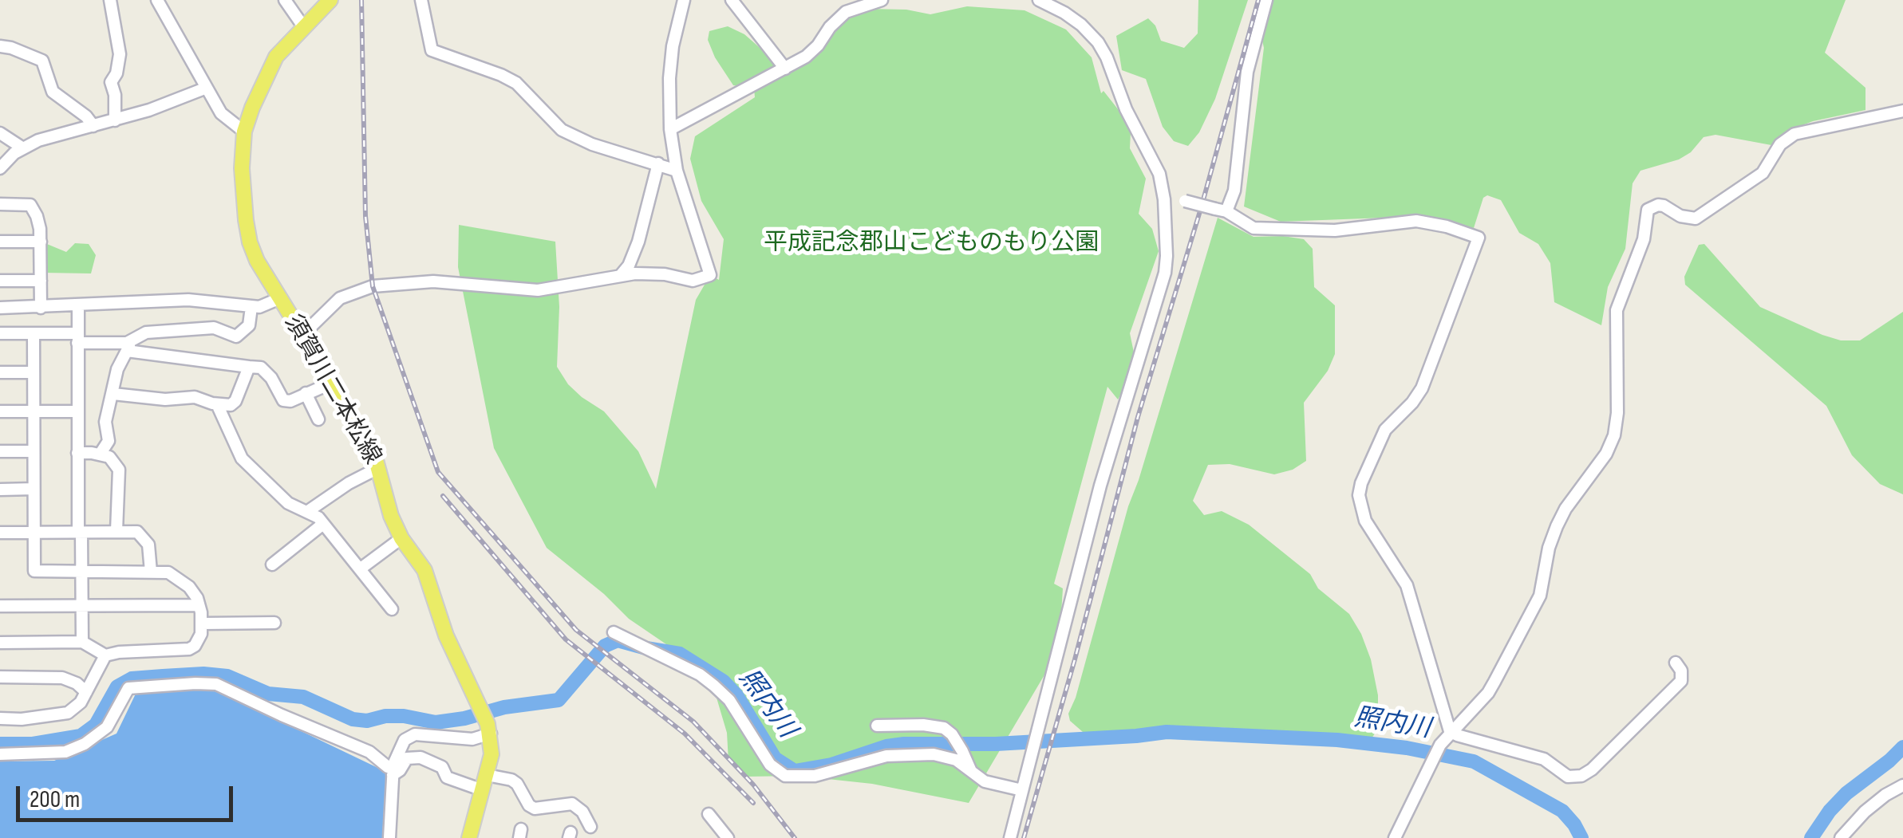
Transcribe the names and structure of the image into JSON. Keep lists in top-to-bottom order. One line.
{"streets":{"main road":["須賀川二本松線"]},"water":["照内川"],"parks":["平成記念郡山こどものもり公園"],"scale_bar":"200 m"}
